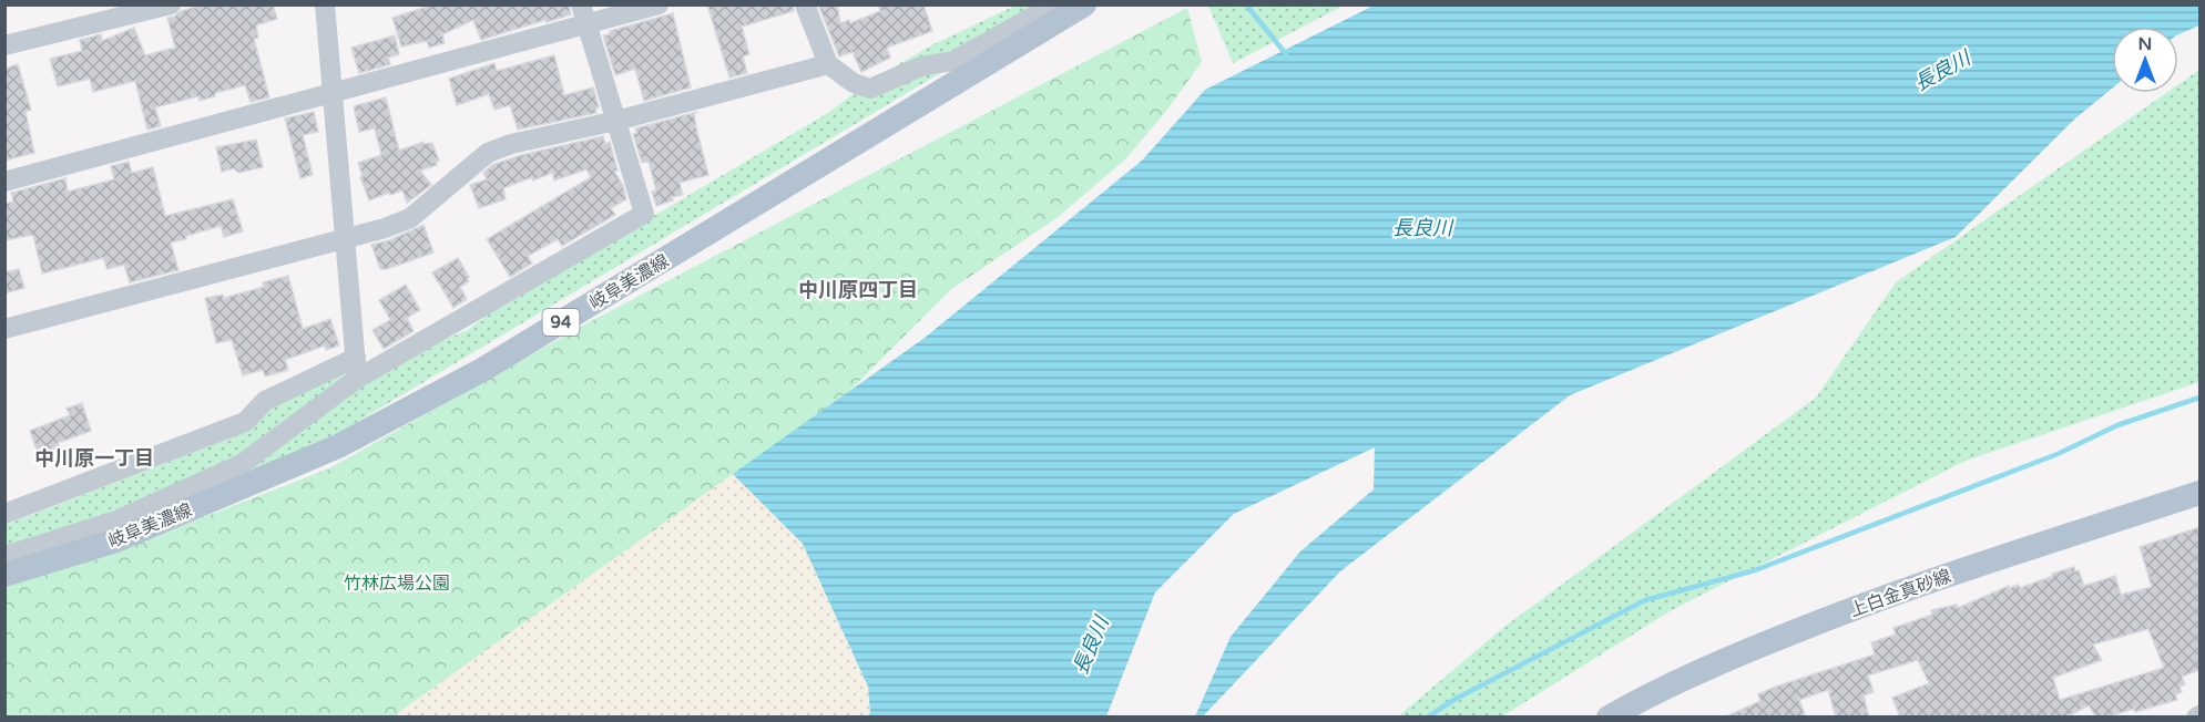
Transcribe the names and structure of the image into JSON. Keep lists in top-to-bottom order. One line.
{"streets":{"main road":["岐阜美濃線","94","上白金真砂線"]},"districts":["中川原四丁目","中川原一丁目"],"water":["長良川"],"parks":["竹林広場公園"],"north":"top"}
